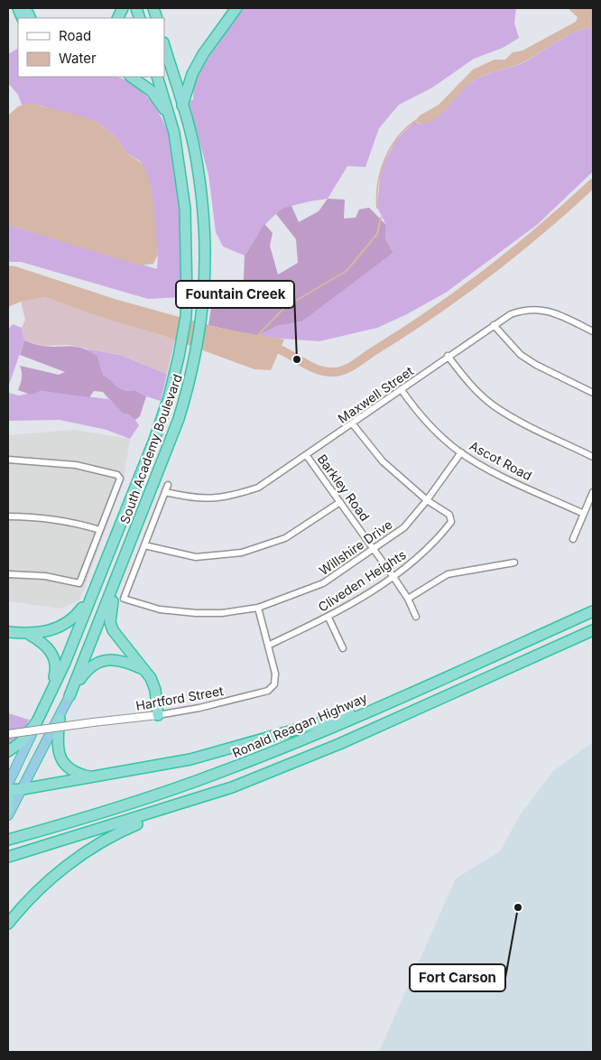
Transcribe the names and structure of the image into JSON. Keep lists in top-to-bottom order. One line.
{"streets":{"highway":["South Academy Boulevard","Ronald Reagan Highway"],"street":["Maxwell Street","Ascot Road","Barkley Road","Willshire Drive","Cliveden Heights","Hartford Street"]},"crossings":[["Maxwell Street","Ascot Road"],["Maxwell Street","Barkley Road"],["Ascot Road","Willshire Drive"],["Barkley Road","Willshire Drive"],["Barkley Road","Cliveden Heights"],["Willshire Drive","Cliveden Heights"],["Willshire Drive","Hartford Street"],["Cliveden Heights","Hartford Street"]],"places":["Fountain Creek","Fort Carson"],"legend":["Road","Water"]}
